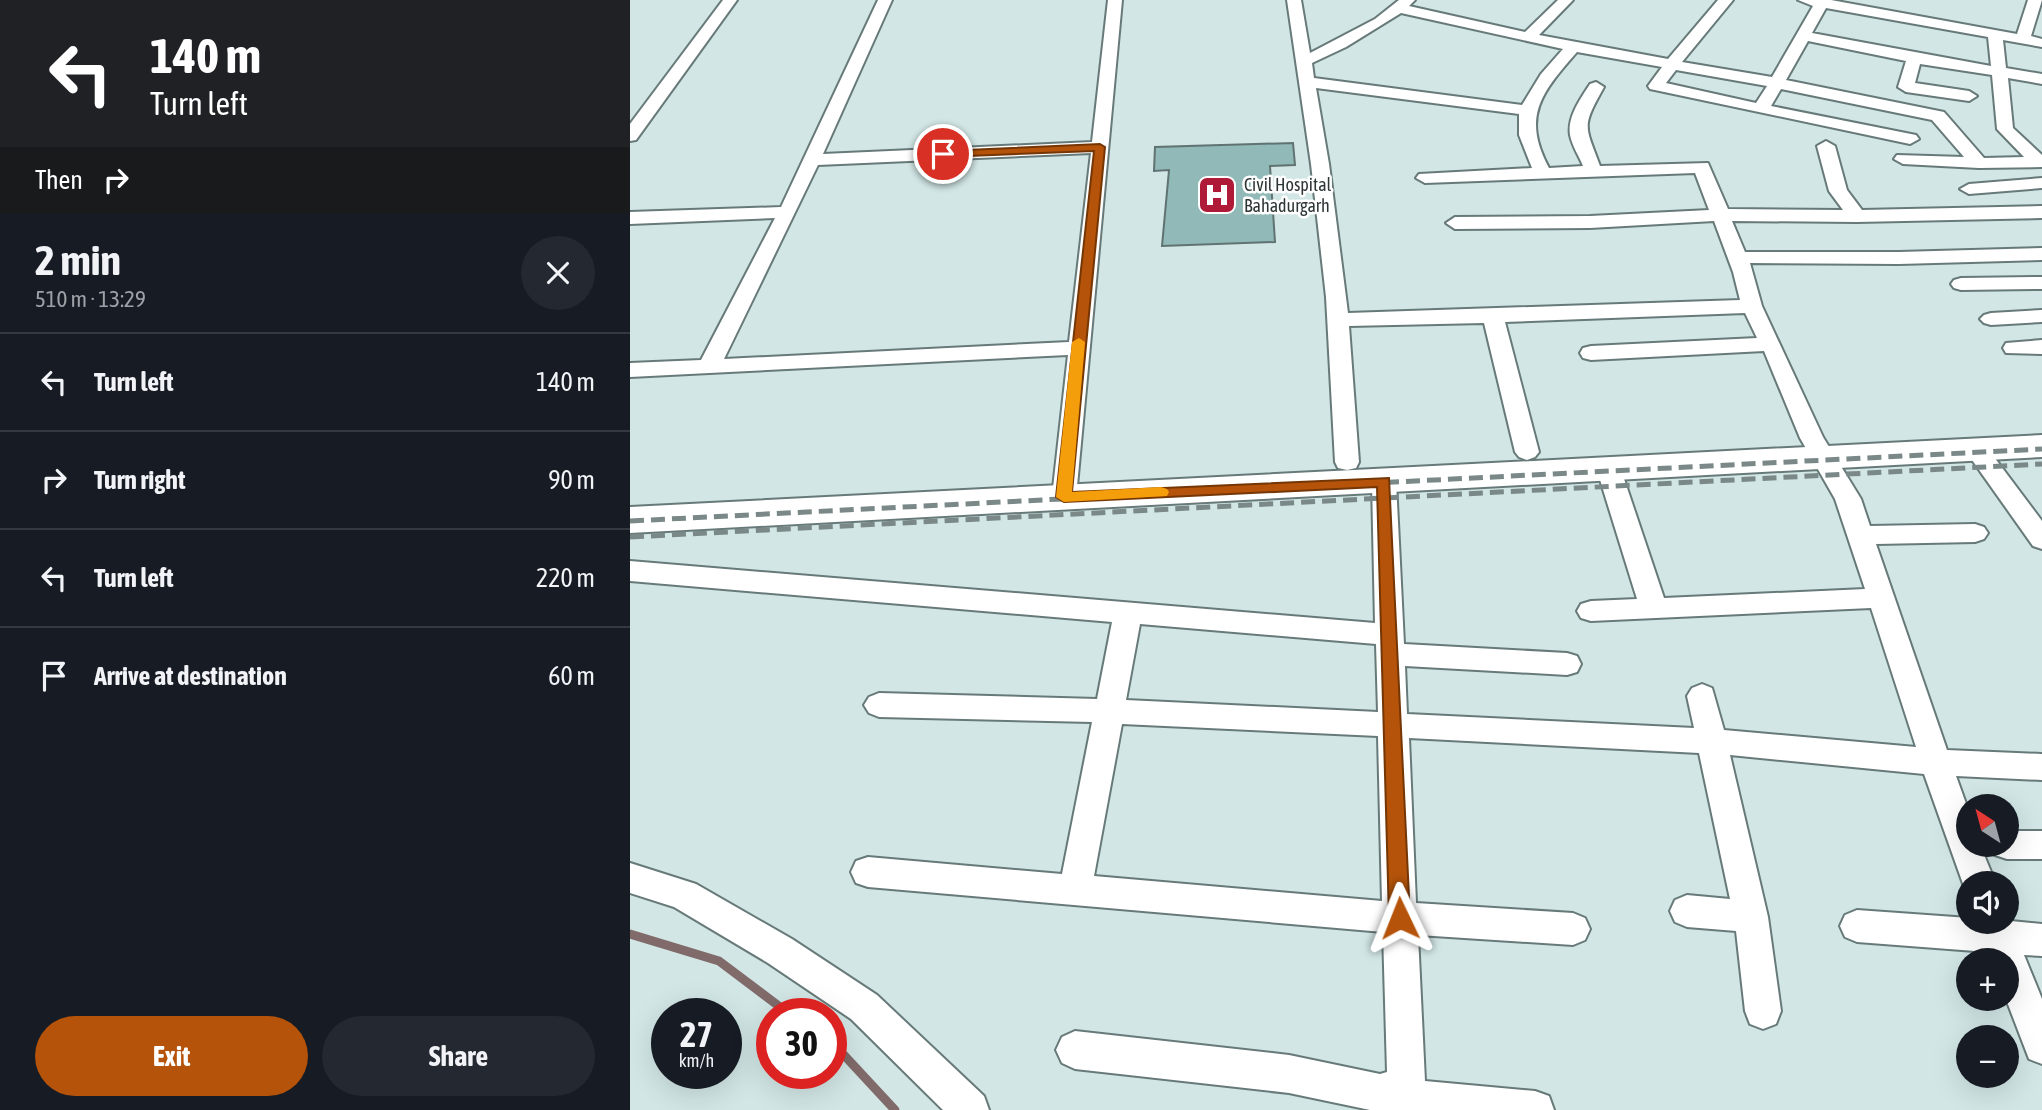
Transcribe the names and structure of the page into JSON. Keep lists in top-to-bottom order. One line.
{"places":{"hospital":["Civil Hospital Bahadurgarh"]},"north":"top left","page":{"turn":["140 m","Turn left"],"then":"Then","heading":["2 min","510 m · 13:29"],"list":[{"name":"Turn left","value":"140 m"},{"name":"Turn right","value":"90 m"},{"name":"Turn left","value":"220 m"},{"name":"Arrive at destination","value":"60 m"}],"map_buttons":["+","−"],"speed":"27 km/h","limit":"30","buttons":["Exit","Share"]}}
